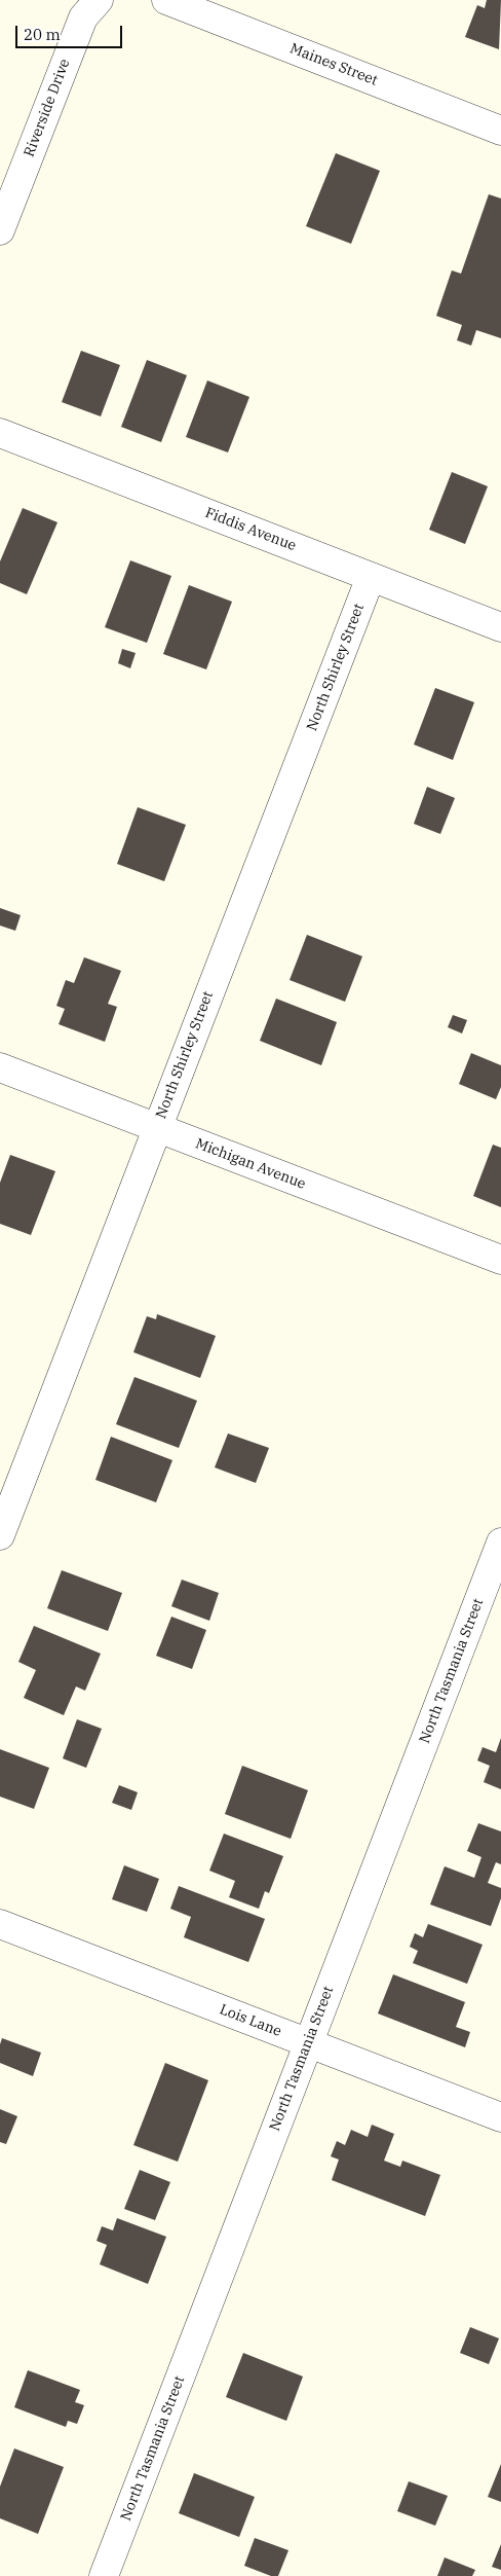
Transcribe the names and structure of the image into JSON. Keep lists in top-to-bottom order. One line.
{"streets":{"street":["Maines Street","Riverside Drive","Fiddis Avenue","North Shirley Street","Michigan Avenue","North Tasmania Street","Lois Lane"]},"crossings":[["Fiddis Avenue","North Shirley Street"],["North Shirley Street","Michigan Avenue"],["North Tasmania Street","Lois Lane"]],"scale_bar":"20 m"}
